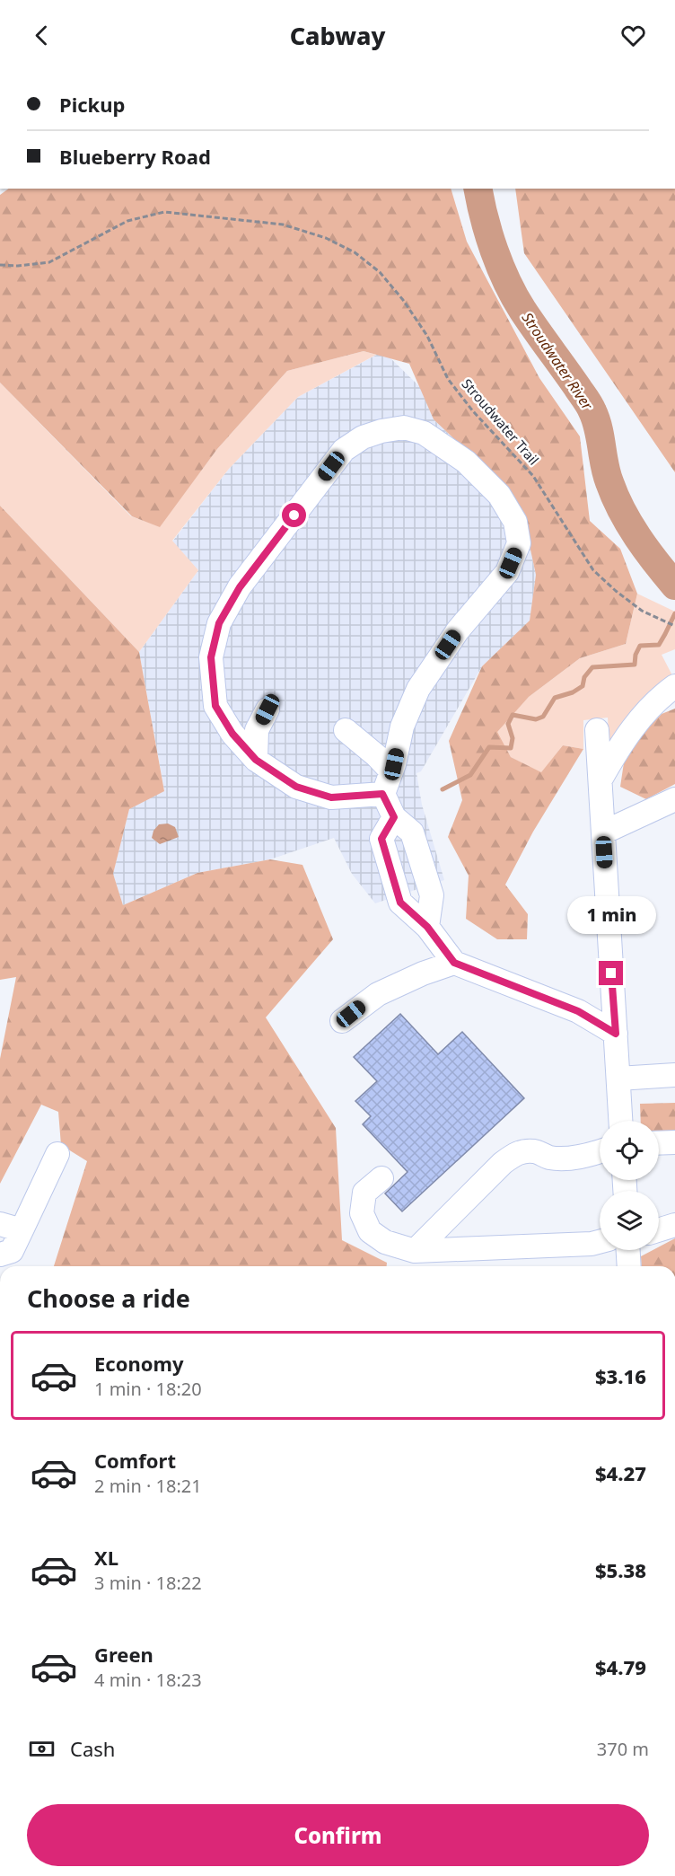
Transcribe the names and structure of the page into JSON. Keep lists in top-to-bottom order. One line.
{"streets":{"path":["Stroudwater Trail"]},"water":["Stroudwater River"],"page":{"header":"Cabway","banner":["Pickup","Blueberry Road"],"bubble":"1 min","heading":"Choose a ride","list":[{"name":"Economy","note":"1 min · 18:20","value":"$3.16"},{"name":"Comfort","note":"2 min · 18:21","value":"$4.27"},{"name":"XL","note":"3 min · 18:22","value":"$5.38"},{"name":"Green","note":"4 min · 18:23","value":"$4.79"}],"pay":["Cash","370 m"],"buttons":"Confirm"}}
